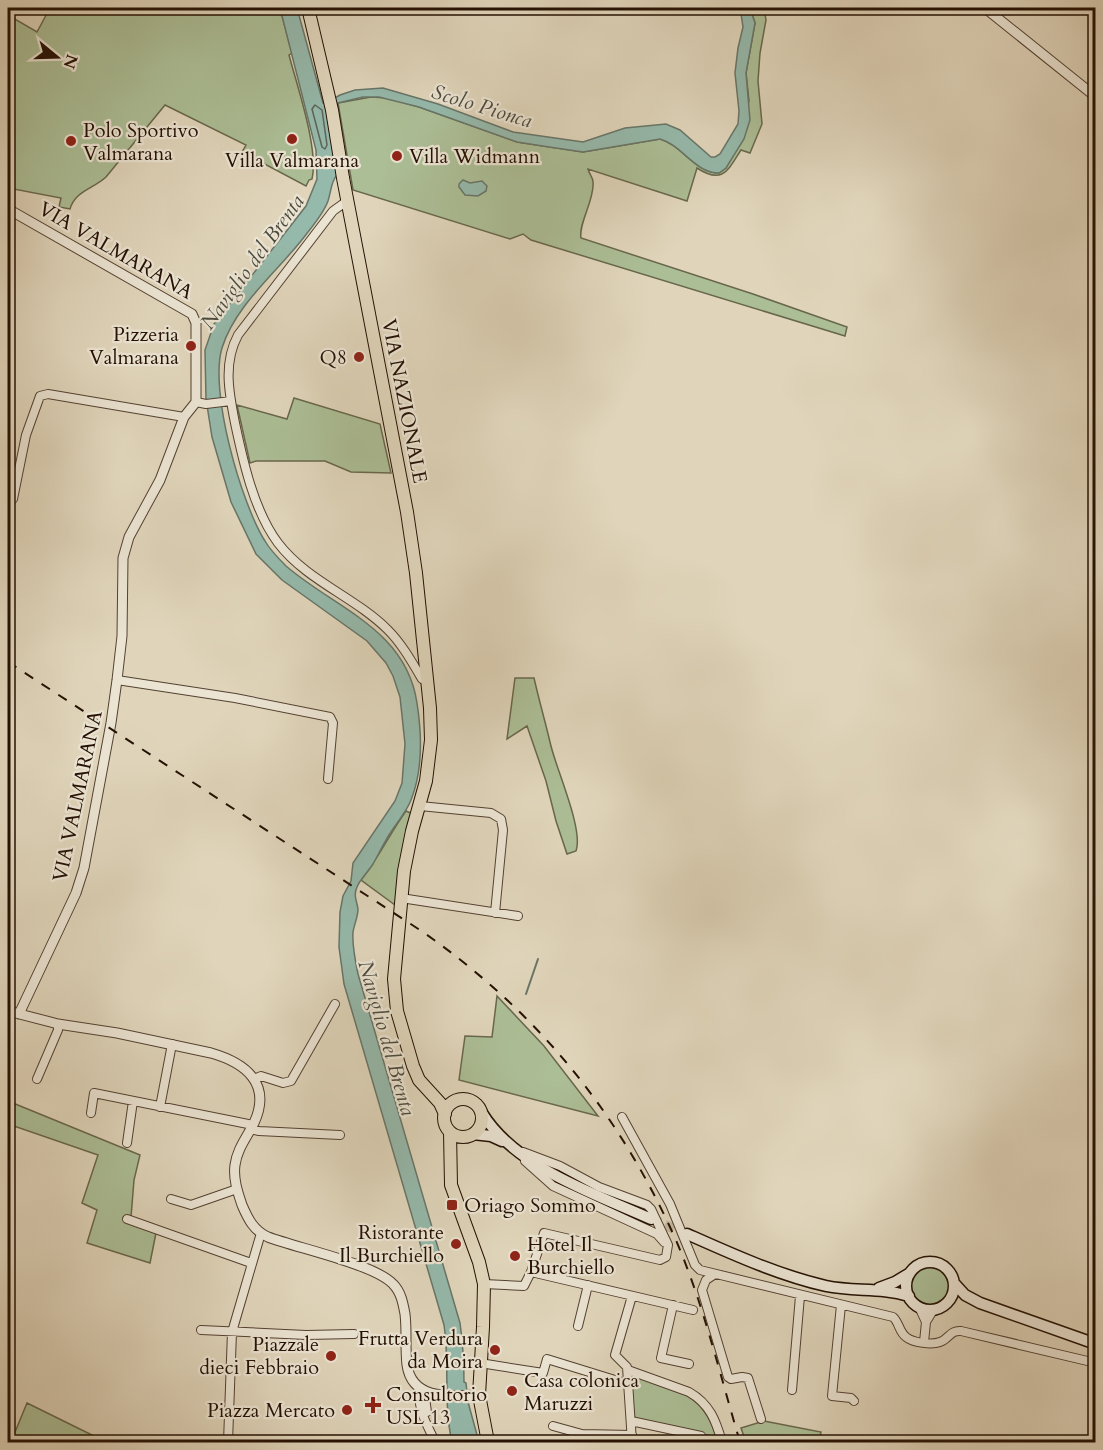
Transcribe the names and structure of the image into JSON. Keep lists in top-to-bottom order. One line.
{"streets":{"main road":["VIA NAZIONALE"],"street":["VIA VALMARANA"]},"water":["Scolo Pionca","Naviglio del Brenta"],"places":{"other":["Villa Valmarana","Polo Sportivo Valmarana","Villa Widmann","Pizzeria Valmarana","Q8","Ristorante Il Burchiello","Hotel Il Burchiello","Frutta Verdura da Moira","Piazzale dieci Febbraio","Casa colonica Maruzzi","Piazza Mercato"],"transit":["Oriago Sommo"],"health":["Consultorio USL 13"]},"north":"right"}
